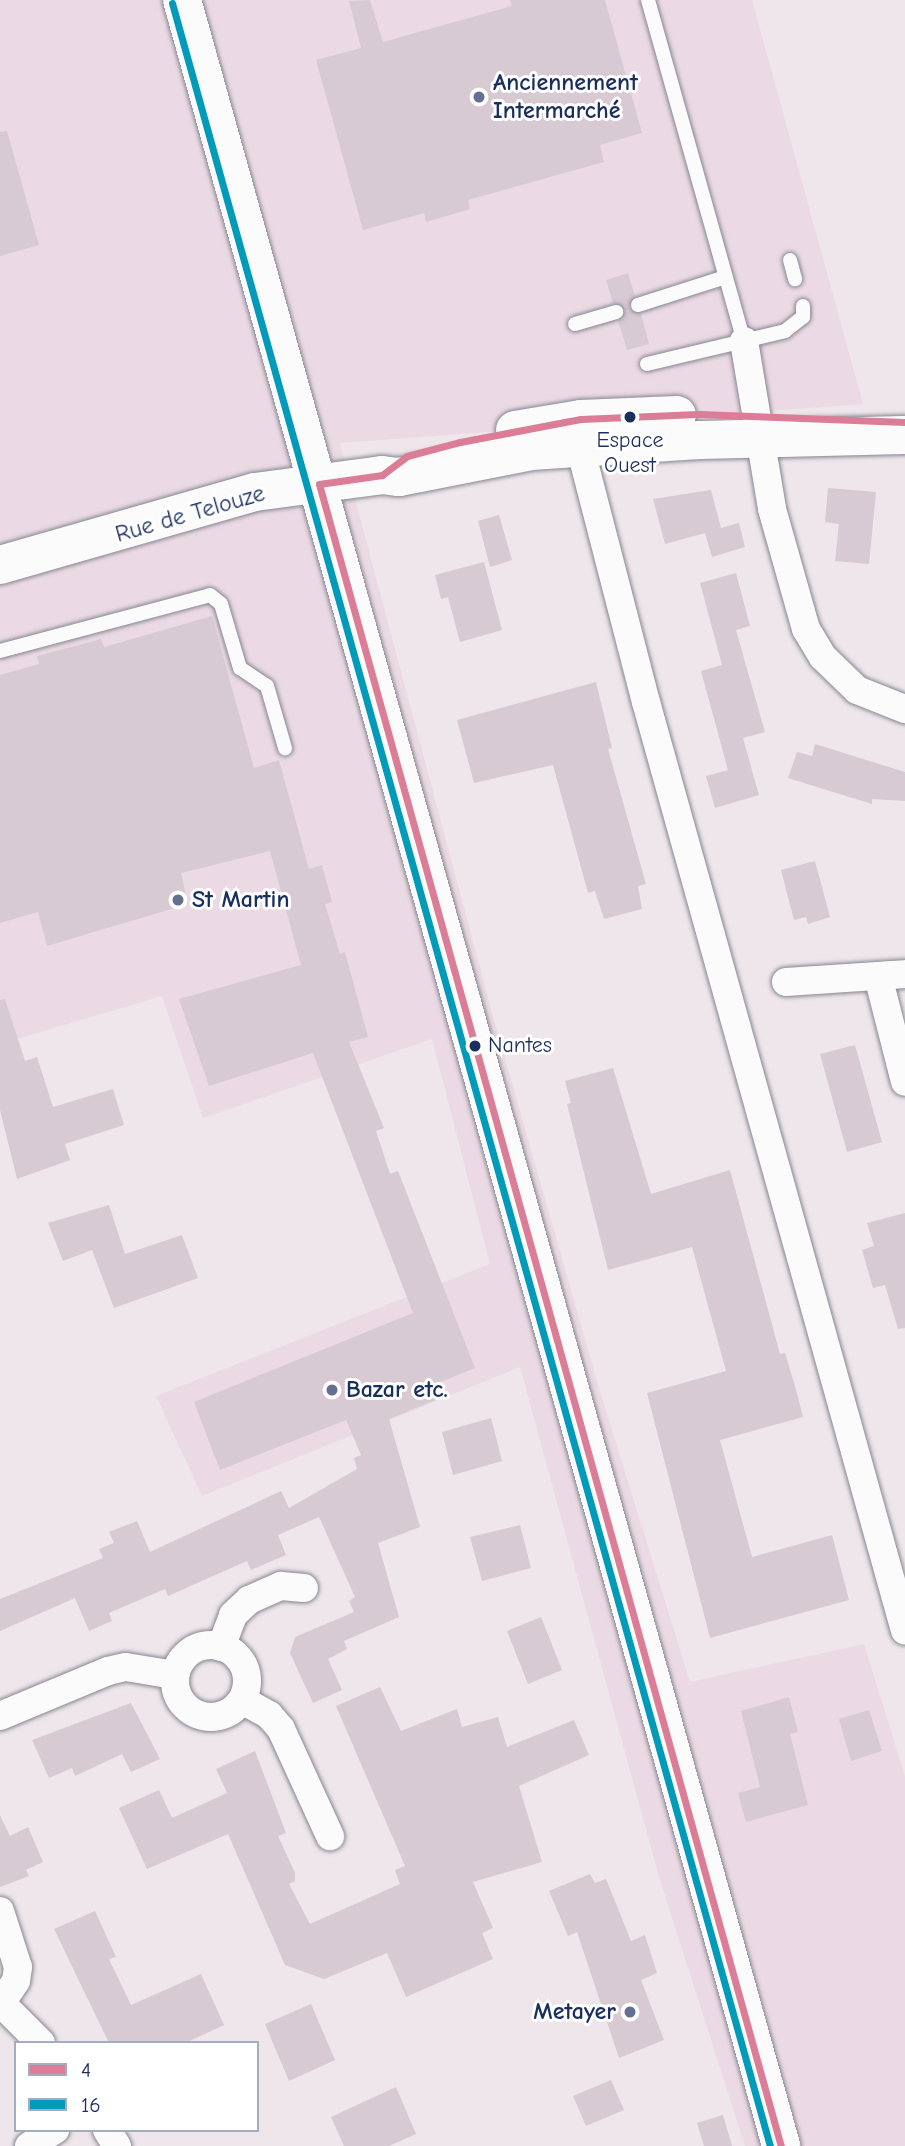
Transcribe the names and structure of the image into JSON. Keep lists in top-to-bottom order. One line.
{"streets":{"main road":["Rue de Telouze"]},"places":["Anciennement Intermarché","Espace Ouest","St Martin","Nantes","Bazar etc.","Metayer"],"lines":["transit line 16","transit line 4"],"legend":["4","16"]}
